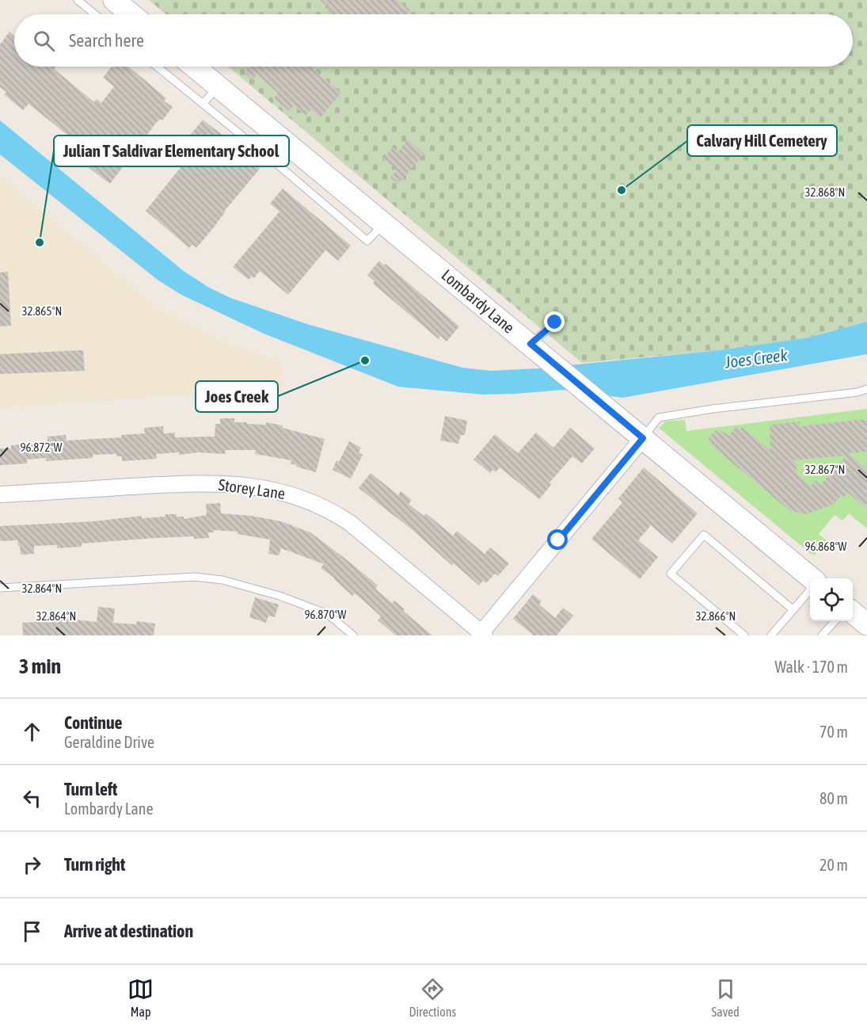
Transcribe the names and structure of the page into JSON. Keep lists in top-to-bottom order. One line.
{"streets":{"main road":["Lombardy Lane"],"street":["Storey Lane"]},"water":["Joes Creek"],"places":["Calvary Hill Cemetery","Julian T Saldivar Elementary School","Joes Creek"],"page":{"search":"Search here","heading":["3 min","Walk · 170 m"],"list":[["Continue","Geraldine Drive","70 m"],["Turn left","Lombardy Lane","80 m"],["Turn right","20 m"],"Arrive at destination"],"nav":["Map","Directions","Saved"]},"coordinates":["32.868°N","32.865°N","96.872°W","32.867°N","96.868°W","32.864°N","96.870°W","32.866°N"]}
